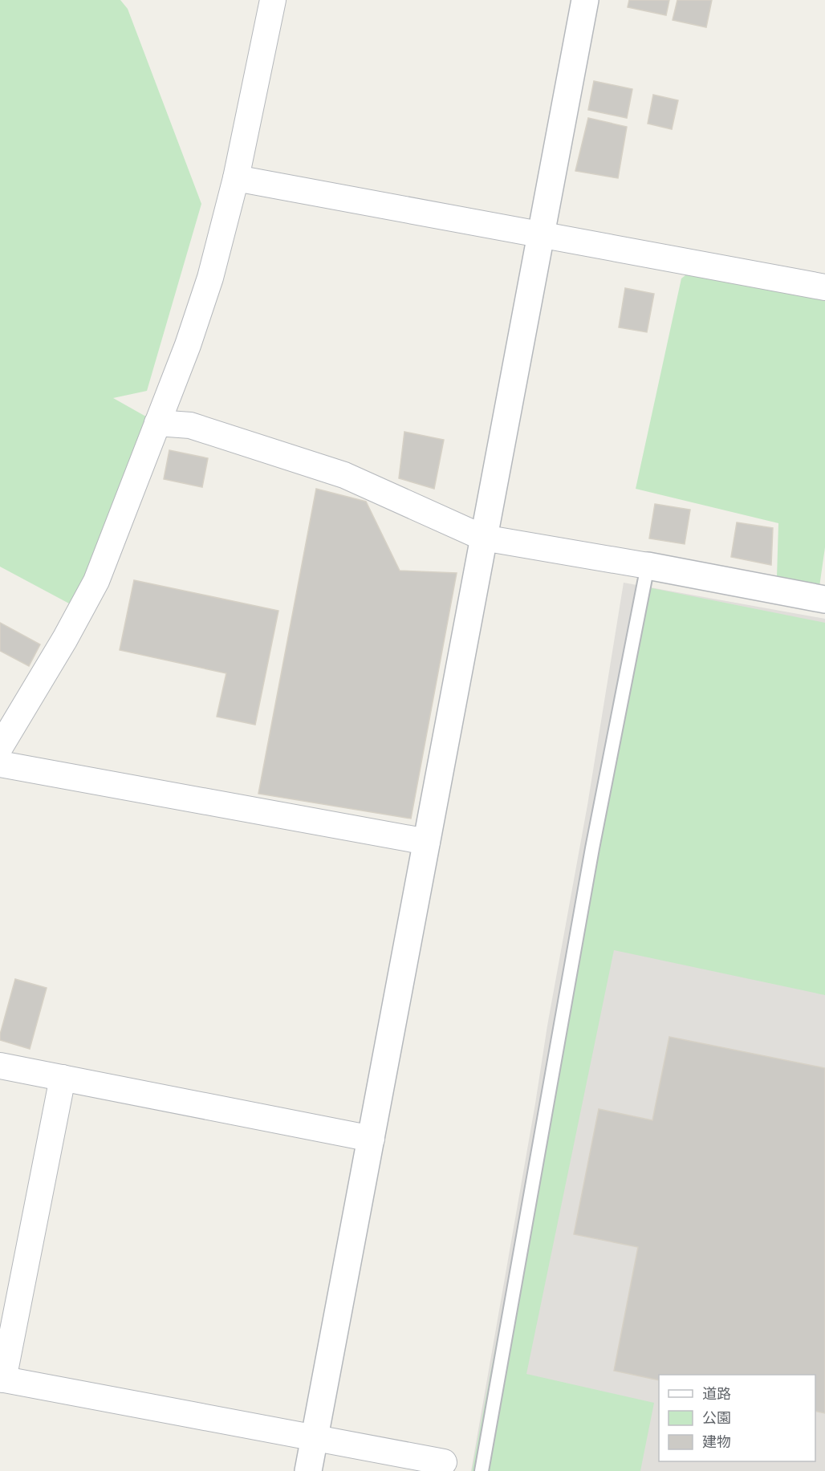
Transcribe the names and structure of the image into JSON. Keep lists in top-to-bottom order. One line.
{"legend":["道路","公園","建物"]}
